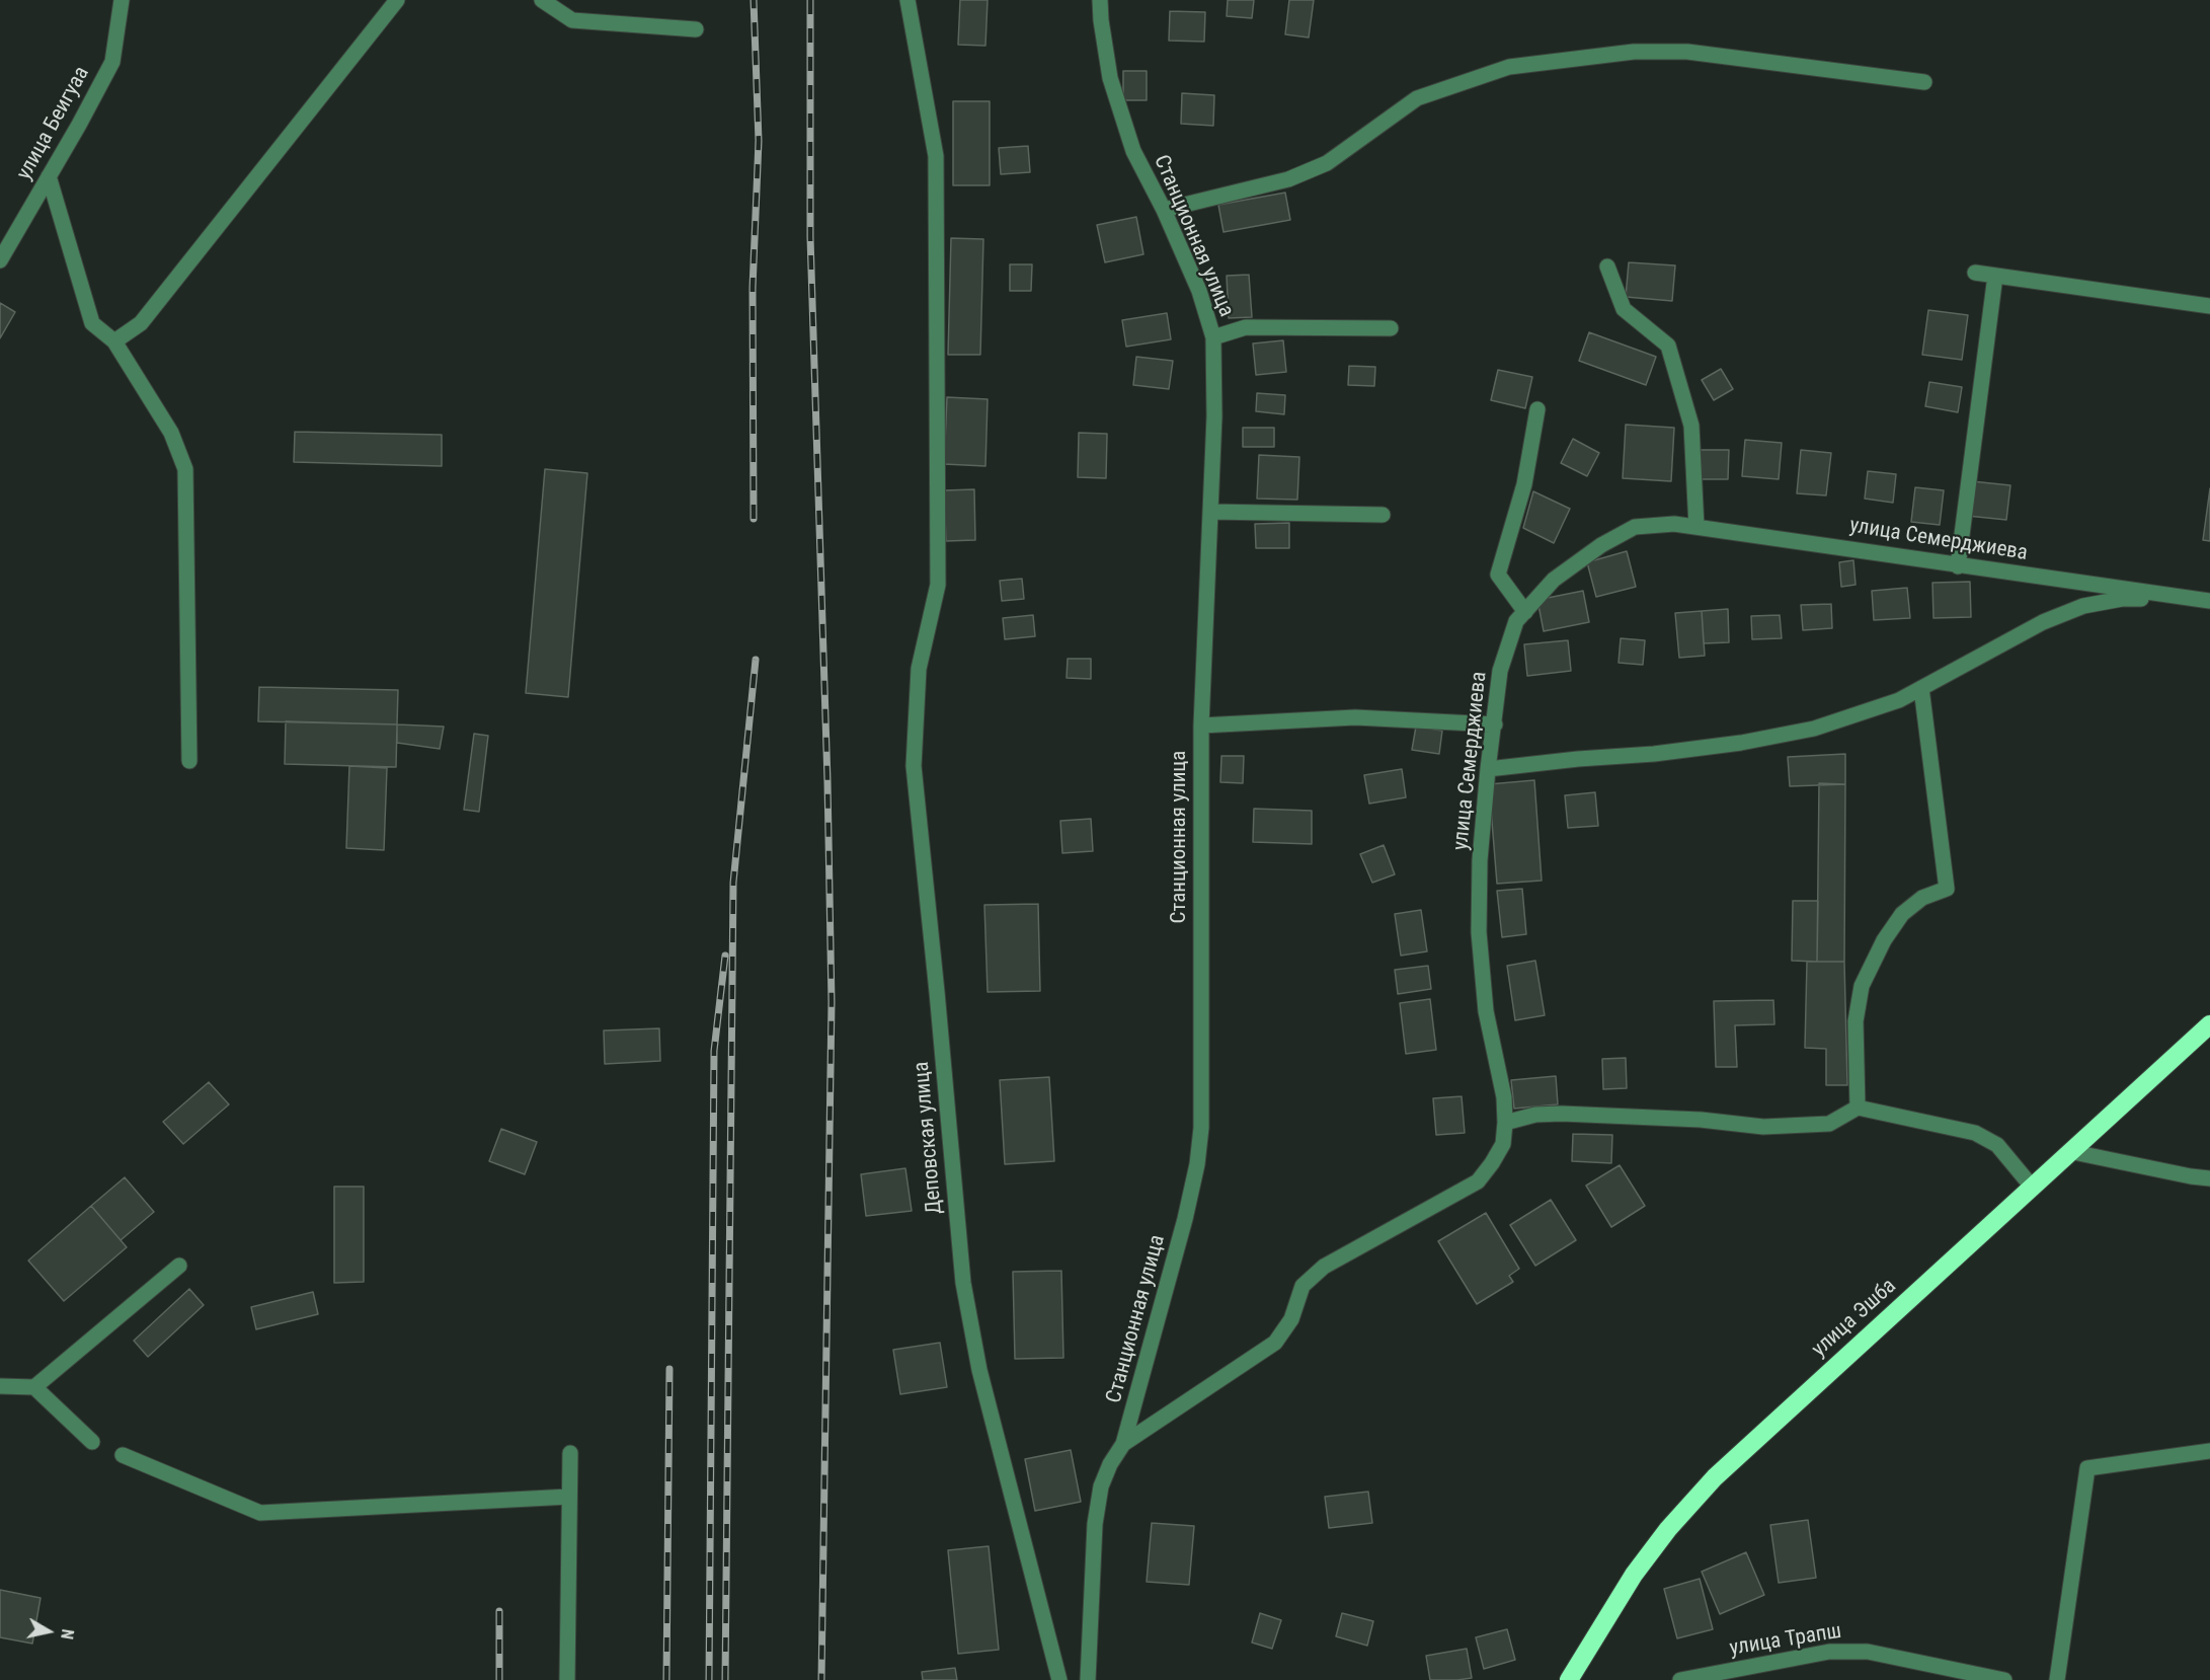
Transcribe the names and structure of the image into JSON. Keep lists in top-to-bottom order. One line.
{"streets":{"highway":["улица Эшба"],"street":["улица Беигуаа","Станционная улица","улица Семерджиева","Деповская улица","улица Трапш"]},"crossings":[["Станционная улица","улица Семерджиева"]],"north":"right"}
